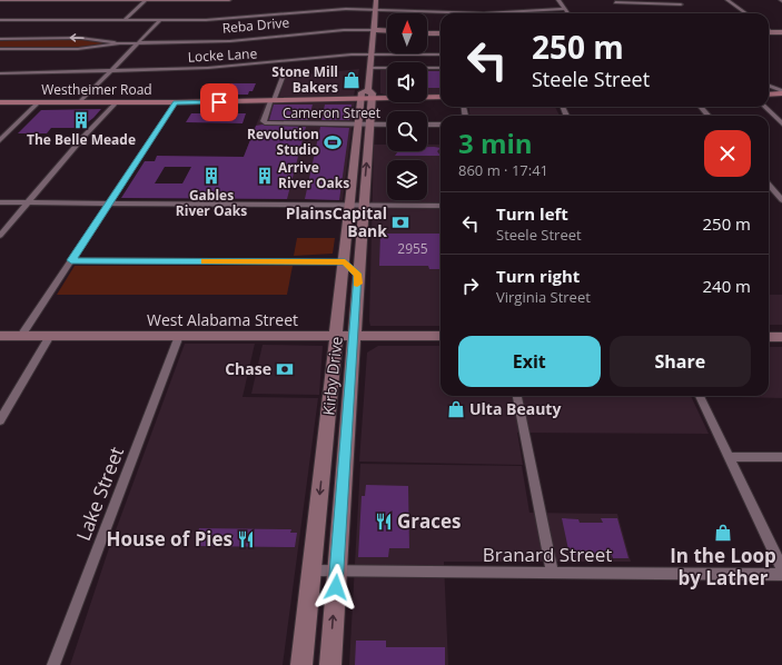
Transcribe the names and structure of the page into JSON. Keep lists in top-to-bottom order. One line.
{"streets":{"main road":["Reba Drive","Westheimer Road","West Alabama Street","Kirby Drive"],"street":["Locke Lane","Cameron Street","Lake Street","Branard Street"]},"crossings":[["Reba Drive","Kirby Drive"],["Locke Lane","Kirby Drive"],["Westheimer Road","Cameron Street"],["Westheimer Road","Kirby Drive"],["Cameron Street","Kirby Drive"],["West Alabama Street","Kirby Drive"],["West Alabama Street","Lake Street"],["Kirby Drive","Branard Street"]],"places":{"shop":["Stone Mill Bakers","Ulta Beauty","In the Loop by Lather"],"building":["The Belle Meade","Gables River Oaks","Arrive River Oaks"],"sports":["Revolution Studio"],"bank":["PlainsCapital Bank","Chase"],"restaurant":["Graces","House of Pies"]},"house_numbers":["2955"],"north":"top","page":{"turn":["250 m","Steele Street"],"heading":["3 min","860 m · 17:41"],"list":[{"name":"Turn left","note":"Steele Street","value":"250 m"},{"name":"Turn right","note":"Virginia Street","value":"240 m"}],"buttons":["Exit","Share"]}}
